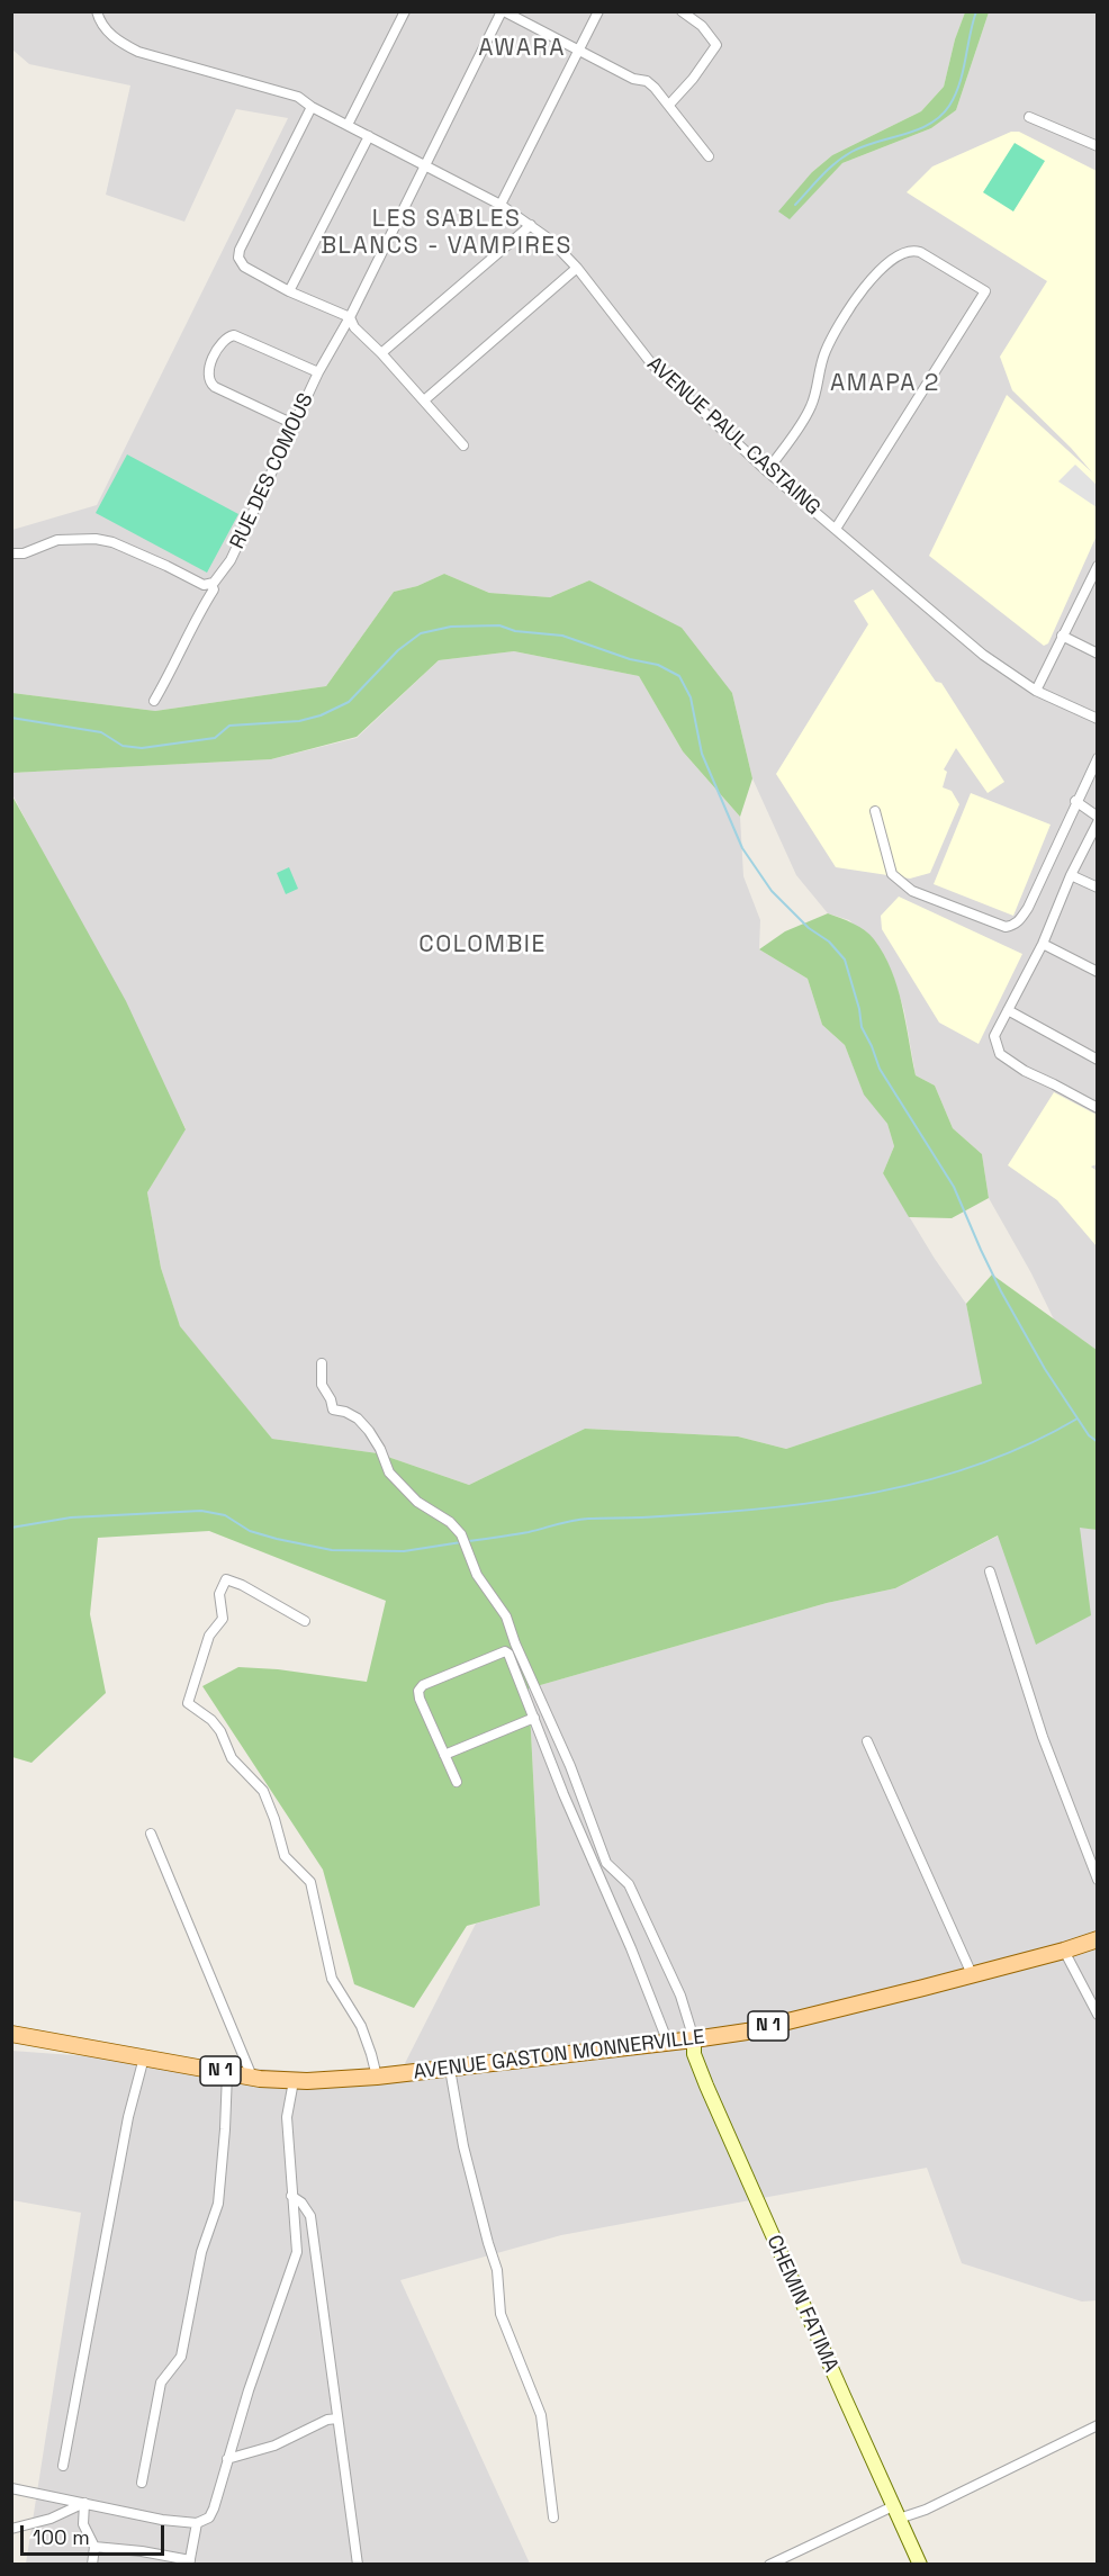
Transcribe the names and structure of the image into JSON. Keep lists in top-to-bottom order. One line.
{"streets":{"main road":["N 1","AVENUE GASTON MONNERVILLE"],"street":["AVENUE PAUL CASTAING","RUE DES COMOUS","CHEMIN FATIMA"]},"crossings":[["AVENUE PAUL CASTAING","RUE DES COMOUS"],["AVENUE GASTON MONNERVILLE","CHEMIN FATIMA"]],"districts":["AWARA","LES SABLES BLANCS - VAMPIRES","AMAPA 2","COLOMBIE"],"scale_bar":"100 m"}
